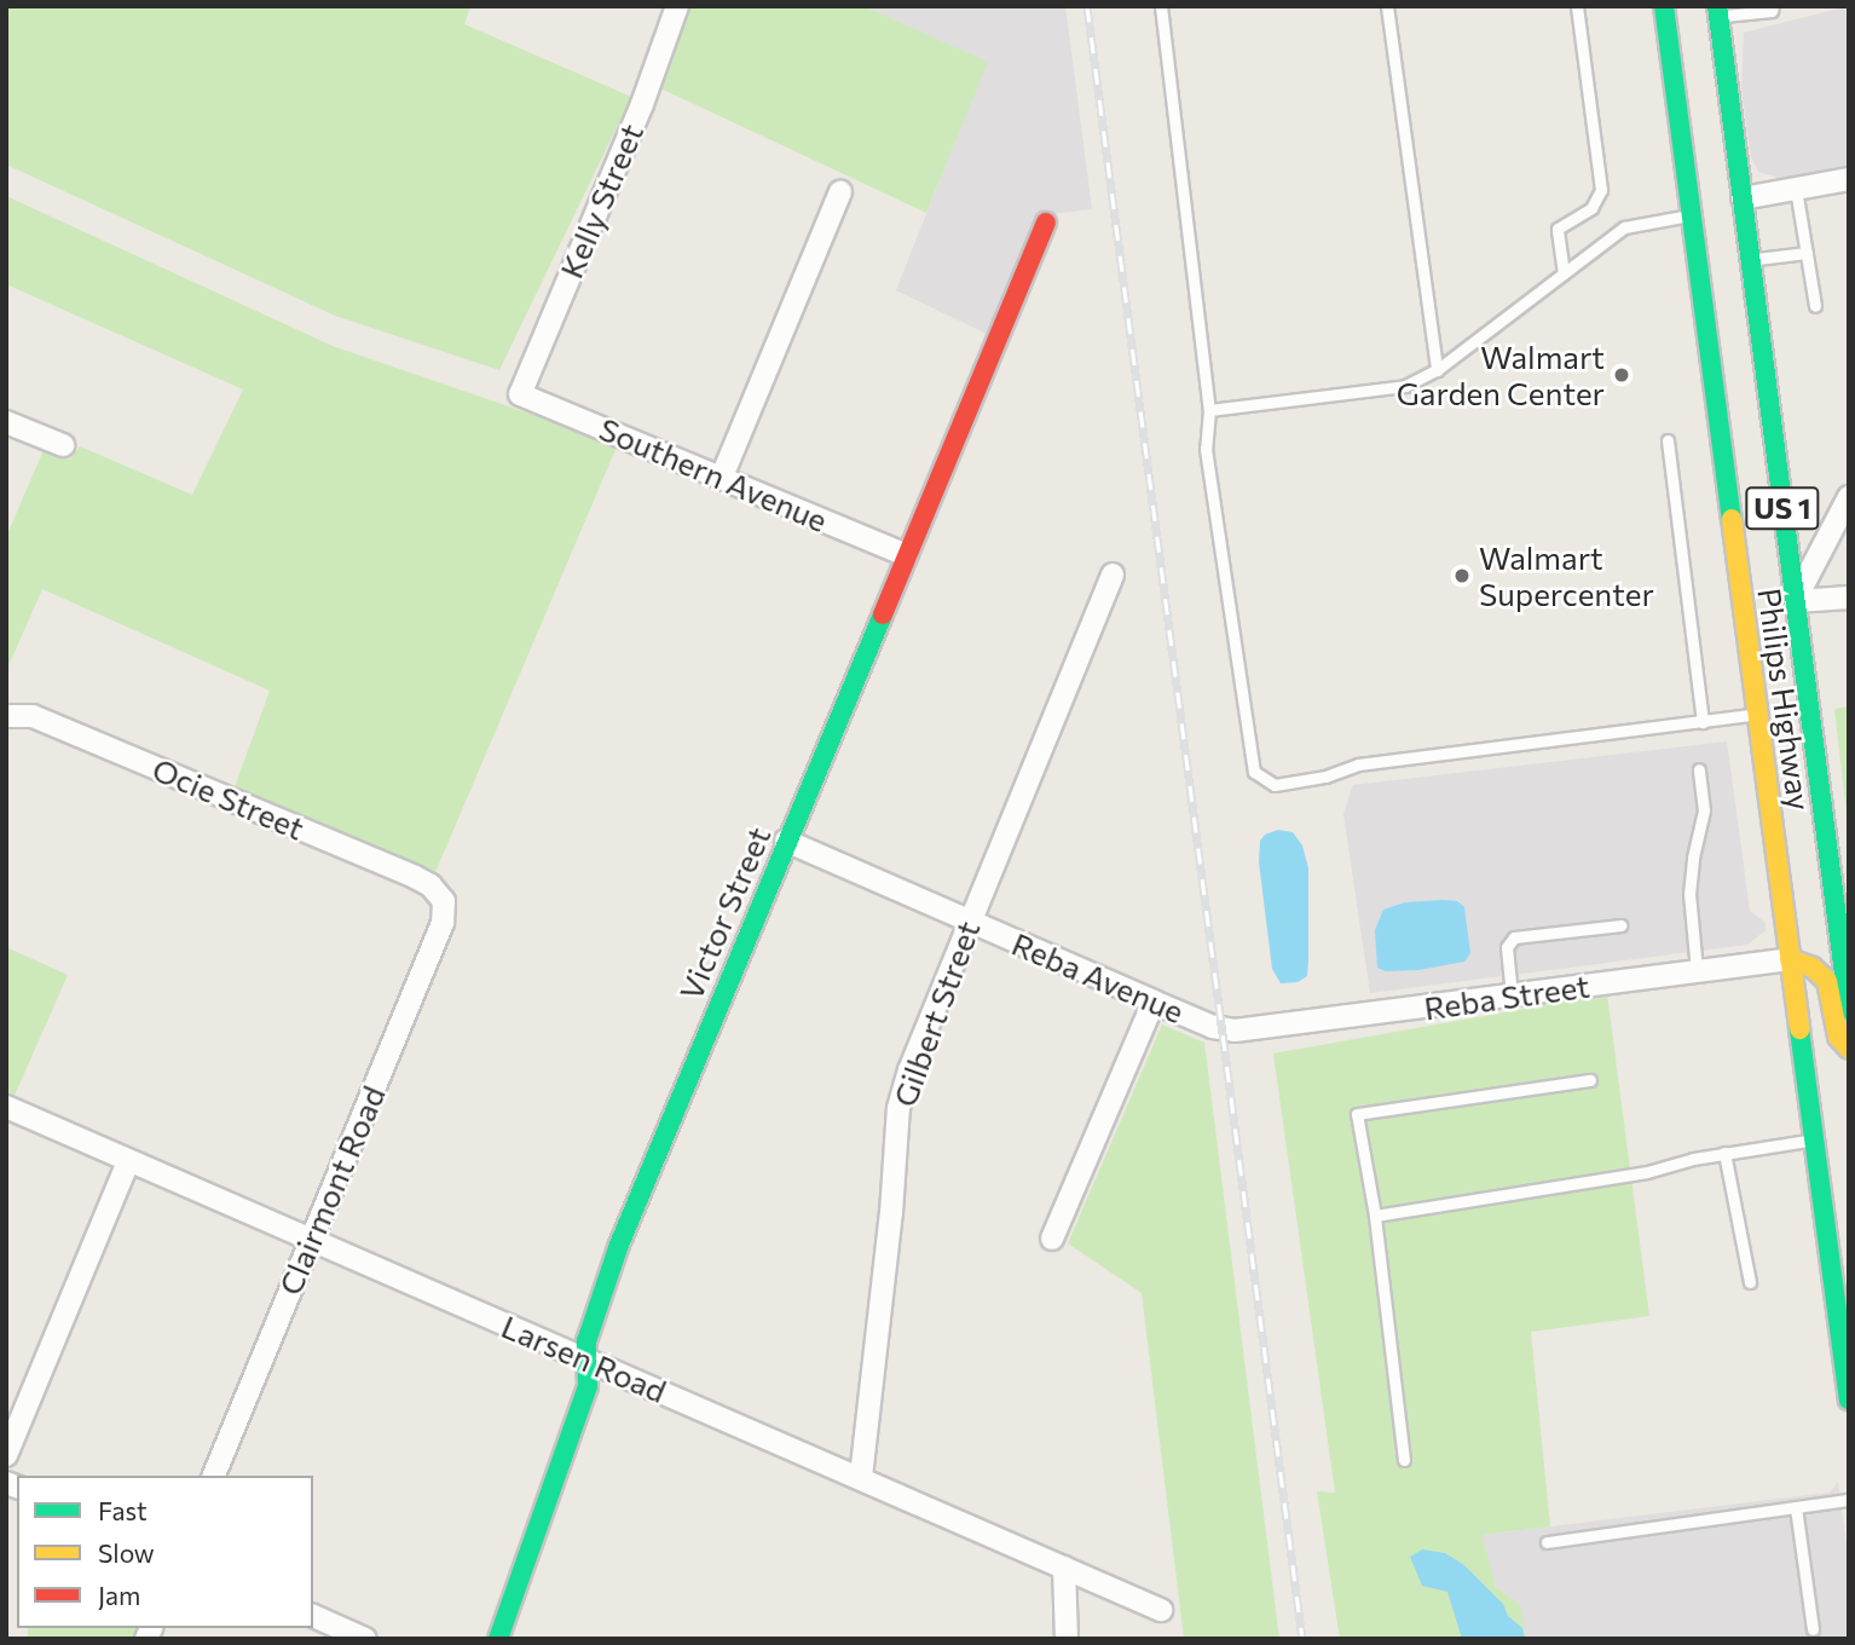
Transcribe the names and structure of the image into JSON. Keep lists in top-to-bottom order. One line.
{"streets":{"main road":["US 1","Philips Highway","Victor Street"],"street":["Kelly Street","Southern Avenue","Ocie Street","Reba Avenue","Reba Street","Gilbert Street","Clairmont Road","Larsen Road"]},"crossings":[["Kelly Street","Southern Avenue"],["Southern Avenue","Victor Street"],["Philips Highway","Reba Street"],["Ocie Street","Clairmont Road"],["Victor Street","Reba Avenue"],["Victor Street","Larsen Road"],["Reba Avenue","Reba Street"],["Reba Avenue","Gilbert Street"],["Gilbert Street","Larsen Road"],["Clairmont Road","Larsen Road"]],"places":["Walmart Garden Center","Walmart Supercenter"],"legend":["Fast","Slow","Jam"]}
